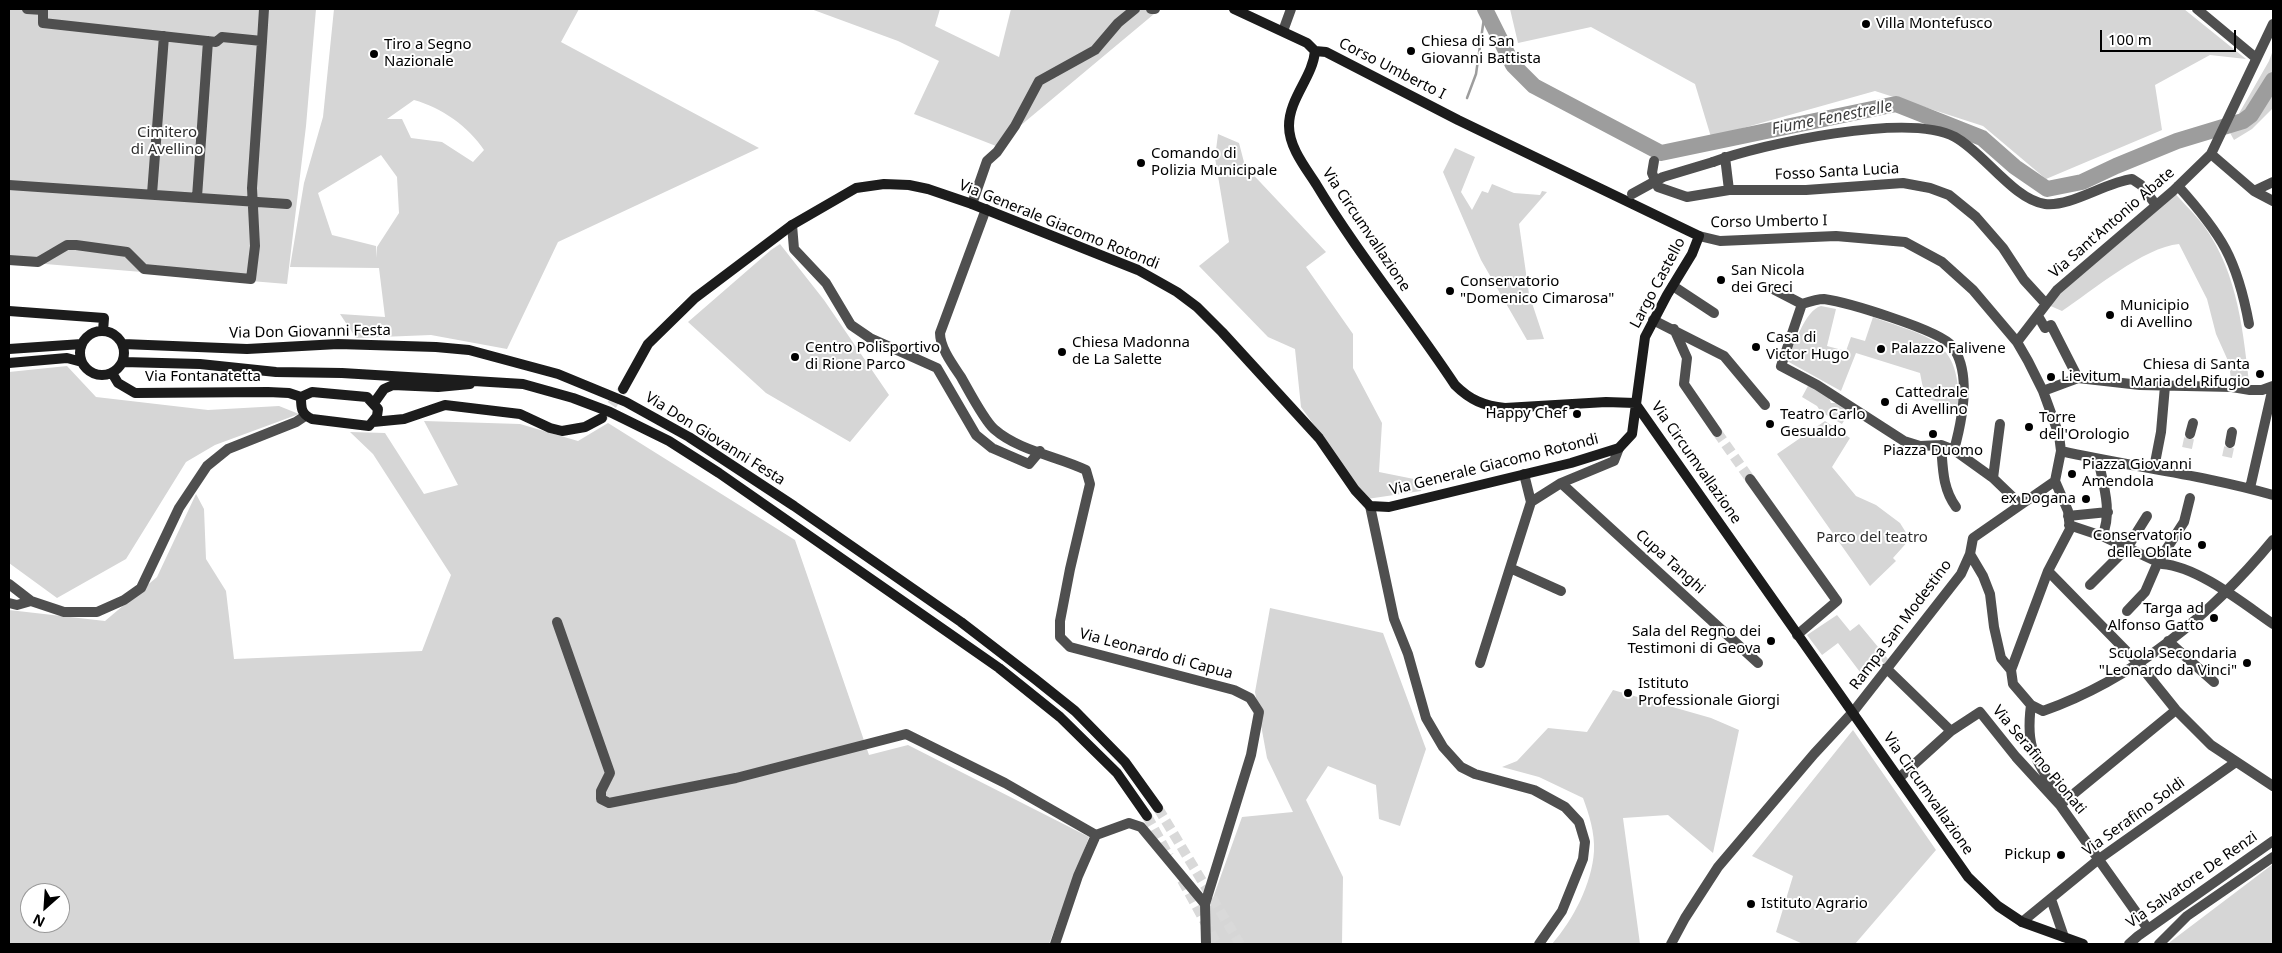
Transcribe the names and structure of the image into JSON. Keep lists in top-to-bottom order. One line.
{"streets":{"street":["Corso Umberto I","Fosso Santa Lucia","Via Sant'Antonio Abate","Via Generale Giacomo Rotondi","Via Circumvallazione","Largo Castello","Via Don Giovanni Festa","Via Fontanatetta","Cupa Tanghi","Rampa San Modestino","Via Leonardo di Capua","Via Serafino Pionati","Via Serafino Soldi","Via Salvatore De Renzi"]},"crossings":[["Corso Umberto I","Via Sant'Antonio Abate"],["Corso Umberto I","Via Circumvallazione"],["Corso Umberto I","Largo Castello"],["Fosso Santa Lucia","Via Sant'Antonio Abate"],["Via Generale Giacomo Rotondi","Via Circumvallazione"],["Via Generale Giacomo Rotondi","Largo Castello"],["Via Generale Giacomo Rotondi","Via Leonardo di Capua"],["Via Circumvallazione","Largo Castello"],["Via Circumvallazione","Rampa San Modestino"],["Via Circumvallazione","Via Serafino Pionati"],["Via Circumvallazione","Via Serafino Soldi"],["Via Don Giovanni Festa","Via Fontanatetta"],["Via Serafino Pionati","Via Serafino Soldi"],["Via Serafino Pionati","Via Salvatore De Renzi"]],"water":["Fiume Fenestrelle"],"parks":["Cimitero di Avellino","Parco del teatro"],"places":["Villa Montefusco","Chiesa di San Giovanni Battista","Tiro a Segno Nazionale","Comando di Polizia Municipale","San Nicola dei Greci","Conservatorio \"Domenico Cimarosa\"","Municipio di Avellino","Casa di Victor Hugo","Palazzo Falivene","Chiesa Madonna de La Salette","Centro Polisportivo di Rione Parco","Chiesa di Santa Maria del Rifugio","Lievitum","Cattedrale di Avellino","Happy Chef","Teatro Carlo Gesualdo","Torre dell'Orologio","Piazza Duomo","Piazza Giovanni Amendola","ex Dogana","Conservatorio delle Oblate","Targa ad Alfonso Gatto","Sala del Regno dei Testimoni di Geova","Scuola Secondaria \"Leonardo da Vinci\"","Istituto Professionale Giorgi","Pickup","Istituto Agrario"],"scale_bar":"100 m","north":"bottom left"}
